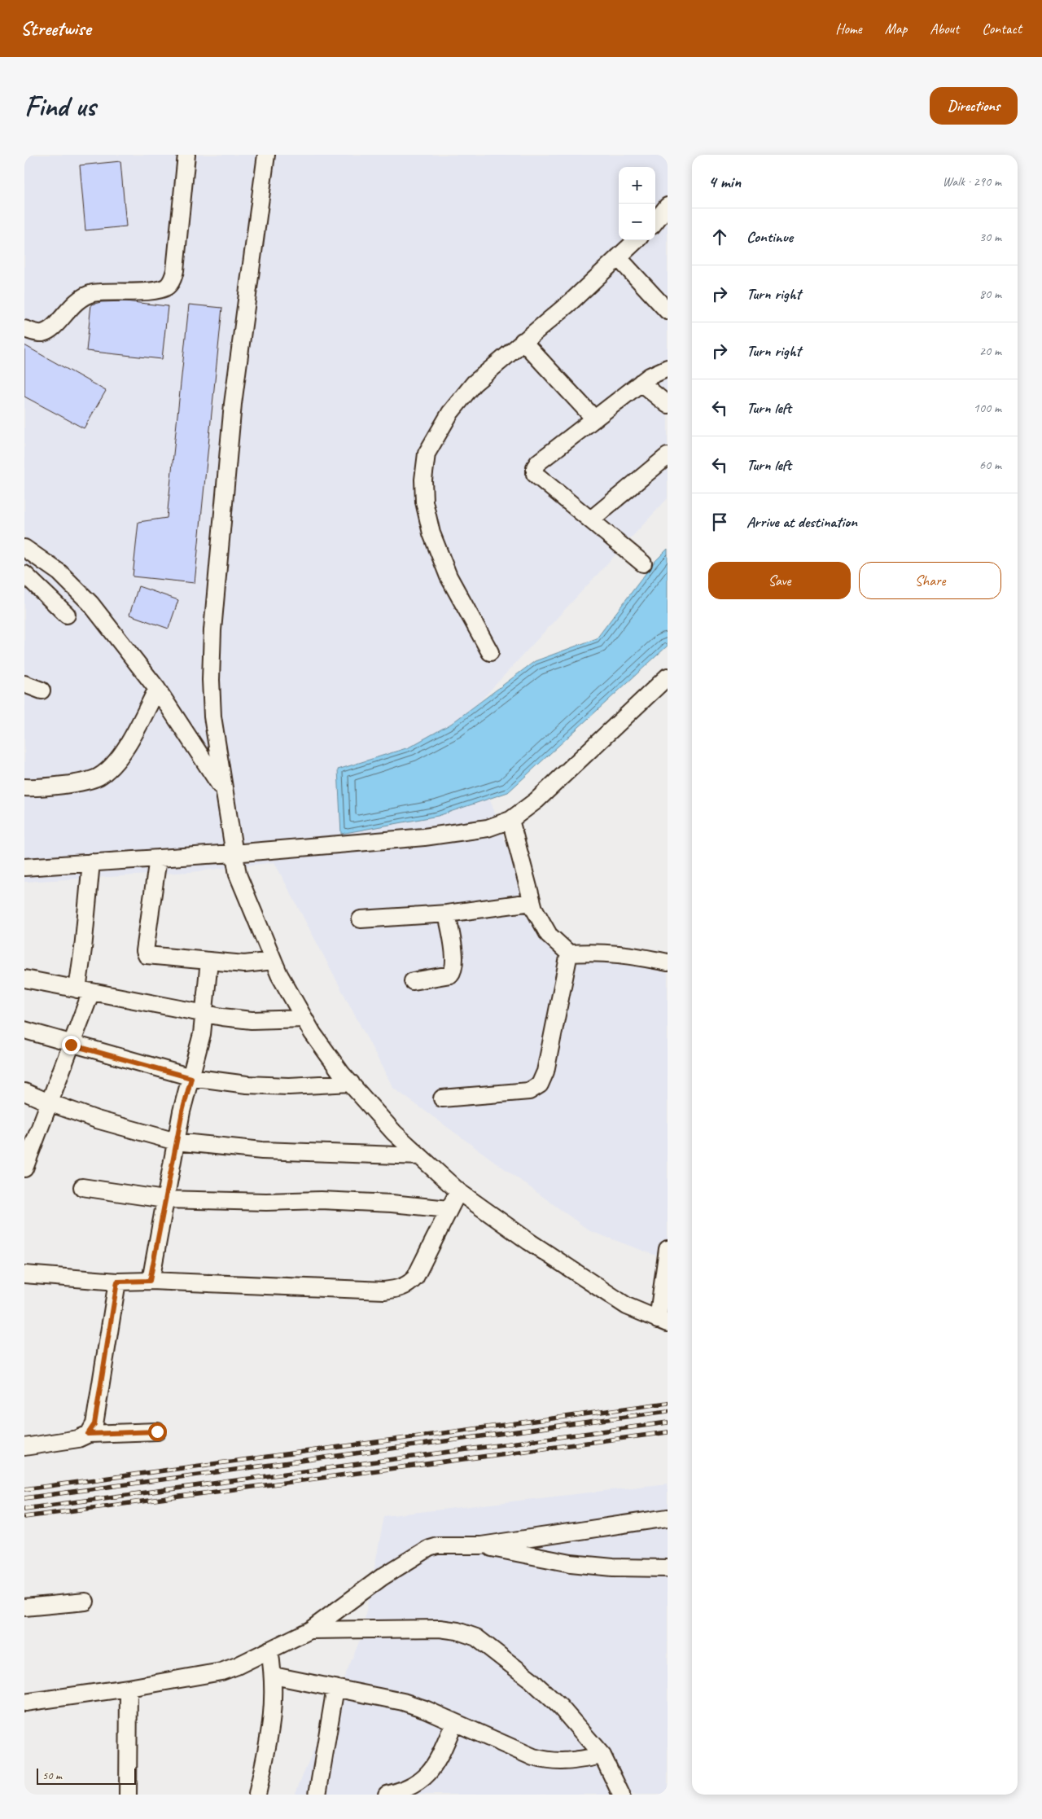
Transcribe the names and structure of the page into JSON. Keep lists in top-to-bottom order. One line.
{"scale_bar":"50 m","page":{"header":"Streetwise","nav":["Home","Map","About","Contact"],"buttons":["Directions",["Save","Share"]],"title":"Find us","heading":["4 min","Walk · 290 m"],"map_buttons":["+","−"],"list":[["Continue","30 m"],["Turn right","80 m"],["Turn right","20 m"],["Turn left","100 m"],["Turn left","60 m"],"Arrive at destination"],"scale":"50 m"}}
